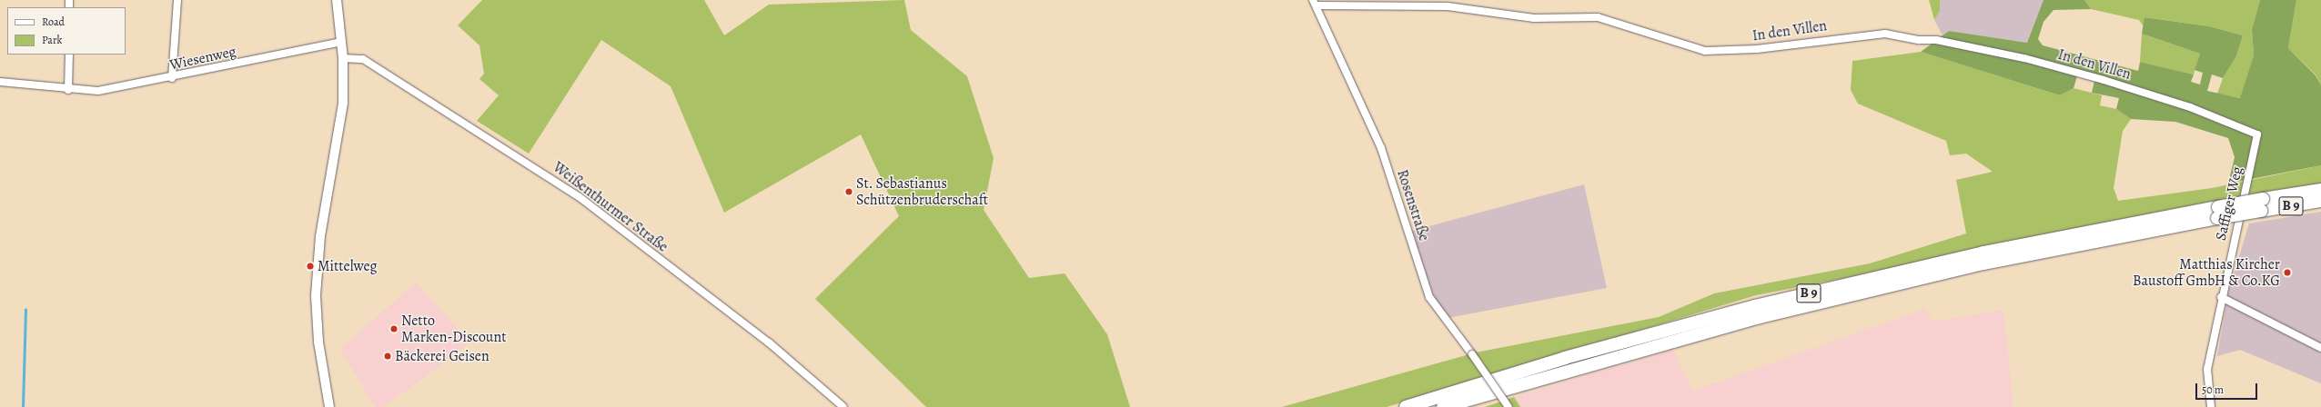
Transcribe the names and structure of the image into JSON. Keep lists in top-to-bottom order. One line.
{"streets":{"highway":["B 9"],"street":["In den Villen","Wiesenweg","Saffiger Weg","Rosenstraße","Weißenthurmer Straße"]},"crossings":[["In den Villen","Saffiger Weg"],["In den Villen","Rosenstraße"]],"places":["St. Sebastianus Schützenbruderschaft","Mittelweg","Matthias Kircher Baustoff GmbH & Co.KG","Netto Marken-Discount","Bäckerei Geisen"],"legend":["Road","Park"],"scale_bar":"50 m"}
